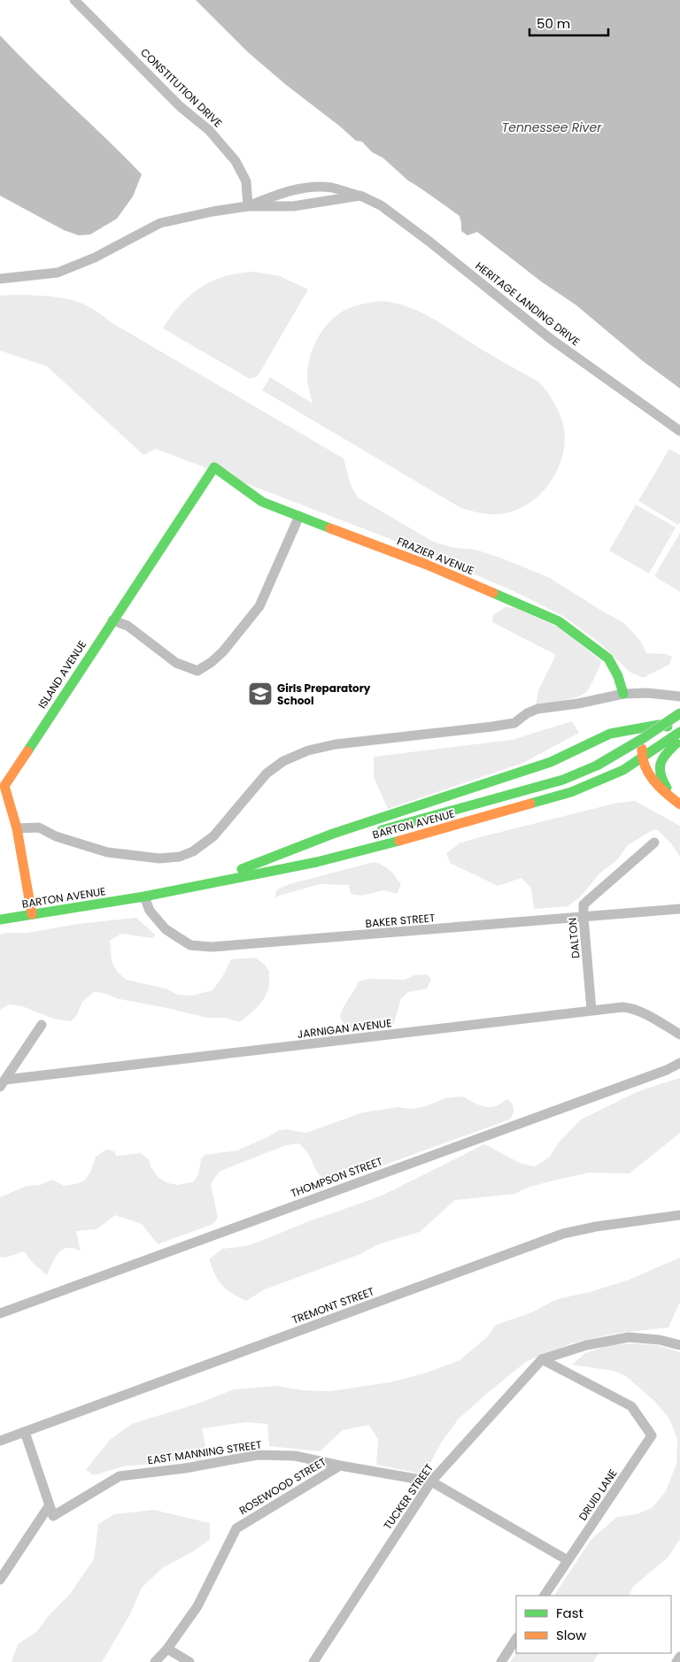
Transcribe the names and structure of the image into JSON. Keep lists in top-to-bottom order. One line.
{"streets":{"main road":["FRAZIER AVENUE","ISLAND AVENUE","BARTON AVENUE"],"street":["CONSTITUTION DRIVE","HERITAGE LANDING DRIVE","BAKER STREET","DALTON","JARNIGAN AVENUE","THOMPSON STREET","TREMONT STREET","EAST MANNING STREET","ROSEWOOD STREET","DRUID LANE","TUCKER STREET"]},"crossings":[["CONSTITUTION DRIVE","HERITAGE LANDING DRIVE"],["FRAZIER AVENUE","ISLAND AVENUE"],["ISLAND AVENUE","BARTON AVENUE"],["BARTON AVENUE","BAKER STREET"],["BAKER STREET","DALTON"],["DALTON","JARNIGAN AVENUE"],["EAST MANNING STREET","ROSEWOOD STREET"],["EAST MANNING STREET","DRUID LANE"],["EAST MANNING STREET","TUCKER STREET"],["DRUID LANE","TUCKER STREET"]],"water":["Tennessee River"],"places":{"school or university":["Girls Preparatory School"]},"legend":["Fast","Slow"],"scale_bar":"50 m"}
